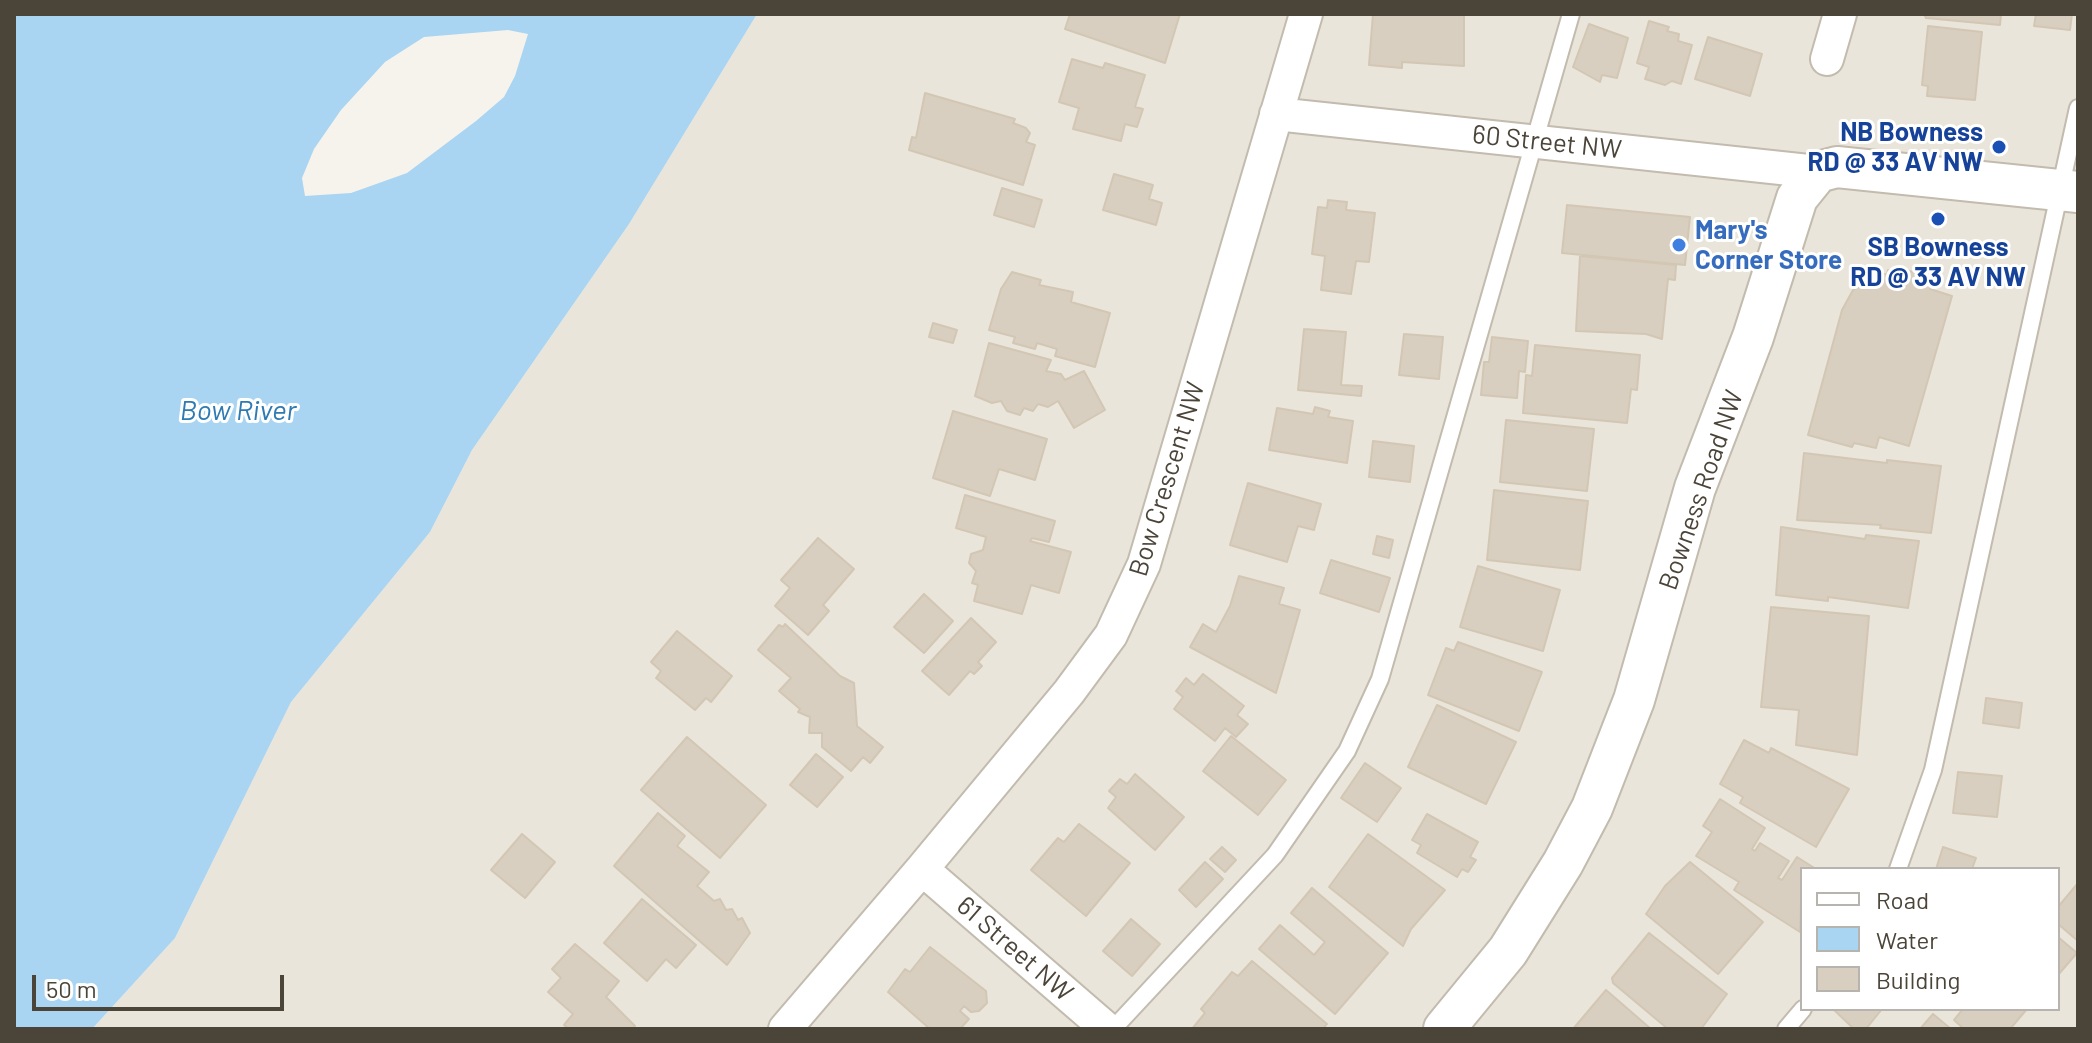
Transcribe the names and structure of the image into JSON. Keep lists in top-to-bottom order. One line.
{"streets":{"street":["60 Street NW","Bow Crescent NW","Bowness Road NW","61 Street NW"]},"crossings":[["60 Street NW","Bow Crescent NW"],["60 Street NW","Bowness Road NW"],["Bow Crescent NW","61 Street NW"]],"water":["Bow River"],"places":["NB Bowness RD @ 33 AV NW","SB Bowness RD @ 33 AV NW","Mary's Corner Store"],"legend":["Road","Water","Building"],"scale_bar":"50 m"}
